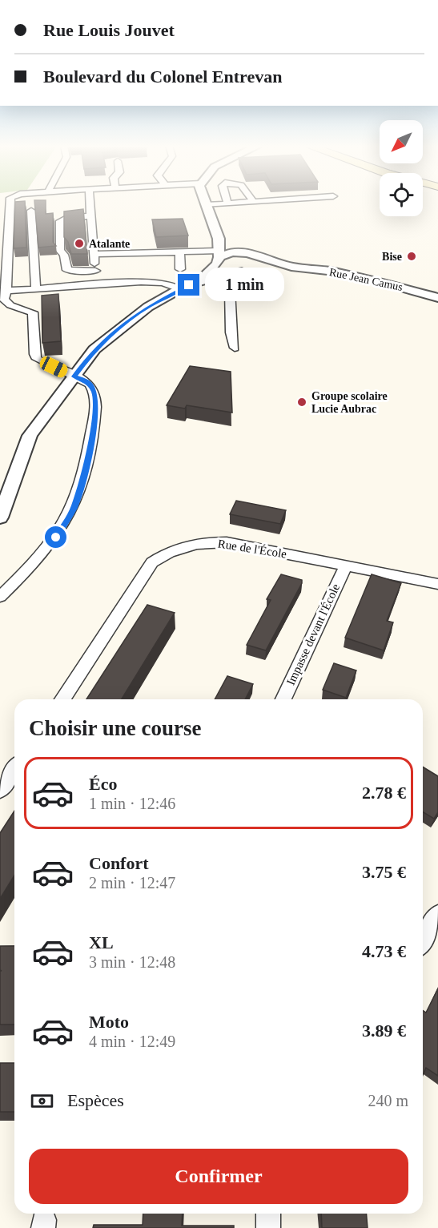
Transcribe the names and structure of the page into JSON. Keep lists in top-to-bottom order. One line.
{"streets":{"street":["Rue Jean Camus","Rue de l'École","Impasse devant l'École"]},"crossings":[["Rue de l'École","Impasse devant l'École"]],"places":["Atalante","Bise","Groupe scolaire Lucie Aubrac"],"north":"bottom left","page":{"banner":["Rue Louis Jouvet","Boulevard du Colonel Entrevan"],"bubble":"1 min","heading":"Choisir une course","list":[{"name":"Éco","note":"1 min · 12:46","value":"2.78 €"},{"name":"Confort","note":"2 min · 12:47","value":"3.75 €"},{"name":"XL","note":"3 min · 12:48","value":"4.73 €"},{"name":"Moto","note":"4 min · 12:49","value":"3.89 €"}],"pay":["Espèces","240 m"],"buttons":"Confirmer"}}
